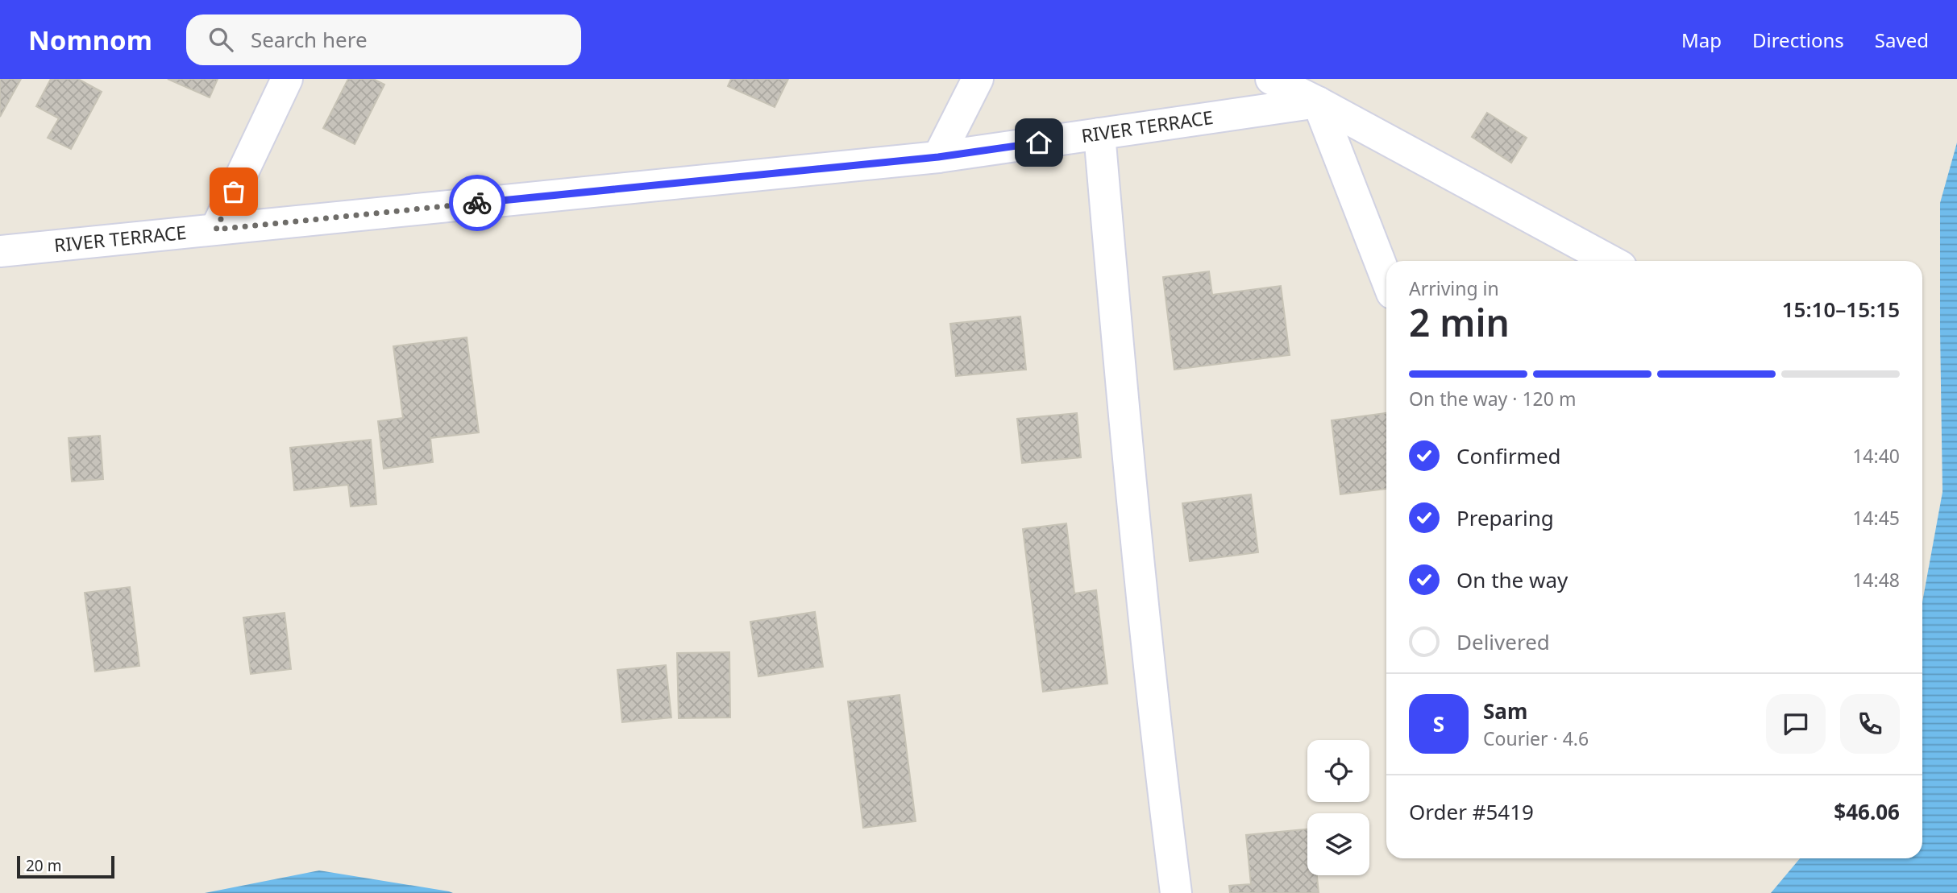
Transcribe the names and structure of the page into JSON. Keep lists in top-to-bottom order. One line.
{"streets":{"street":["RIVER TERRACE"]},"scale_bar":"20 m","page":{"header":"Nomnom","search":"Search here","nav":["Map","Directions","Saved"],"heading":["2 min","Arriving in","15:10–15:15"],"panel":["Sam","Courier · 4.6","Order #5419","$46.06"],"bar":"On the way · 120 m","list":[["Confirmed","14:40"],["Preparing","14:45"],["On the way","14:48"],"Delivered"],"round":"S","scale":"20 m"}}
